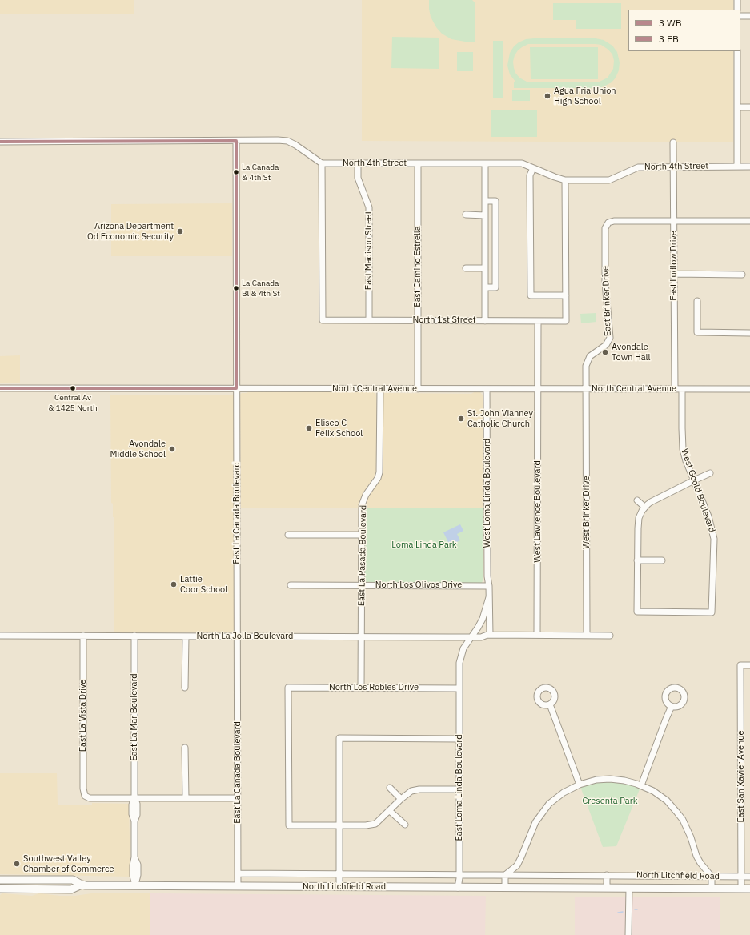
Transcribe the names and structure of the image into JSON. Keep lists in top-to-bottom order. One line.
{"streets":{"main road":["North Litchfield Road"],"street":["North 4th Street","East Madison Street","East Ludlow Drive","East Camino Estrella","East Brinker Drive","North 1st Street","North Central Avenue","West Goold Boulevard","West Loma Linda Boulevard","West Lawrence Boulevard","West Brinker Drive","East La Canada Boulevard","East La Pasada Boulevard","North Los Olivos Drive","North La Jolla Boulevard","North Los Robles Drive","East La Vista Drive","East La Mar Boulevard","East San Xavier Avenue","East Loma Linda Boulevard"]},"crossings":[["North 4th Street","East Madison Street"],["North 4th Street","East Ludlow Drive"],["North 4th Street","East Camino Estrella"],["North 4th Street","North 1st Street"],["East Madison Street","North 1st Street"],["East Ludlow Drive","East Brinker Drive"],["East Ludlow Drive","North Central Avenue"],["East Camino Estrella","North 1st Street"],["East Camino Estrella","North Central Avenue"],["East Brinker Drive","North Central Avenue"],["East Brinker Drive","West Brinker Drive"],["North 1st Street","West Lawrence Boulevard"],["North Central Avenue","West Goold Boulevard"],["North Central Avenue","West Loma Linda Boulevard"],["North Central Avenue","West Lawrence Boulevard"],["North Central Avenue","West Brinker Drive"],["North Central Avenue","East La Canada Boulevard"],["North Central Avenue","East La Pasada Boulevard"],["West Loma Linda Boulevard","North Los Olivos Drive"],["West Loma Linda Boulevard","North La Jolla Boulevard"],["West Loma Linda Boulevard","North Los Robles Drive"],["West Loma Linda Boulevard","East Loma Linda Boulevard"],["West Lawrence Boulevard","North La Jolla Boulevard"],["West Brinker Drive","North La Jolla Boulevard"],["East La Canada Boulevard","North La Jolla Boulevard"],["East La Canada Boulevard","North Litchfield Road"],["East La Pasada Boulevard","North Los Olivos Drive"],["East La Pasada Boulevard","North La Jolla Boulevard"],["East La Pasada Boulevard","North Los Robles Drive"],["North La Jolla Boulevard","East La Vista Drive"],["North La Jolla Boulevard","East La Mar Boulevard"],["North Los Robles Drive","East Loma Linda Boulevard"],["East La Vista Drive","East La Mar Boulevard"],["East La Mar Boulevard","North Litchfield Road"],["East San Xavier Avenue","North Litchfield Road"],["East Loma Linda Boulevard","North Litchfield Road"]],"parks":["Loma Linda Park","Cresenta Park"],"places":["Agua Fria Union High School","La Canada & 4th St","Arizona Department Od Economic Security","La Canada Bl & 4th St","Avondale Town Hall","Central Av & 1425 North","St. John Vianney Catholic Church","Eliseo C Felix School","Avondale Middle School","Lattie Coor School","Southwest Valley Chamber of Commerce"],"legend":["3 WB","3 EB"]}
